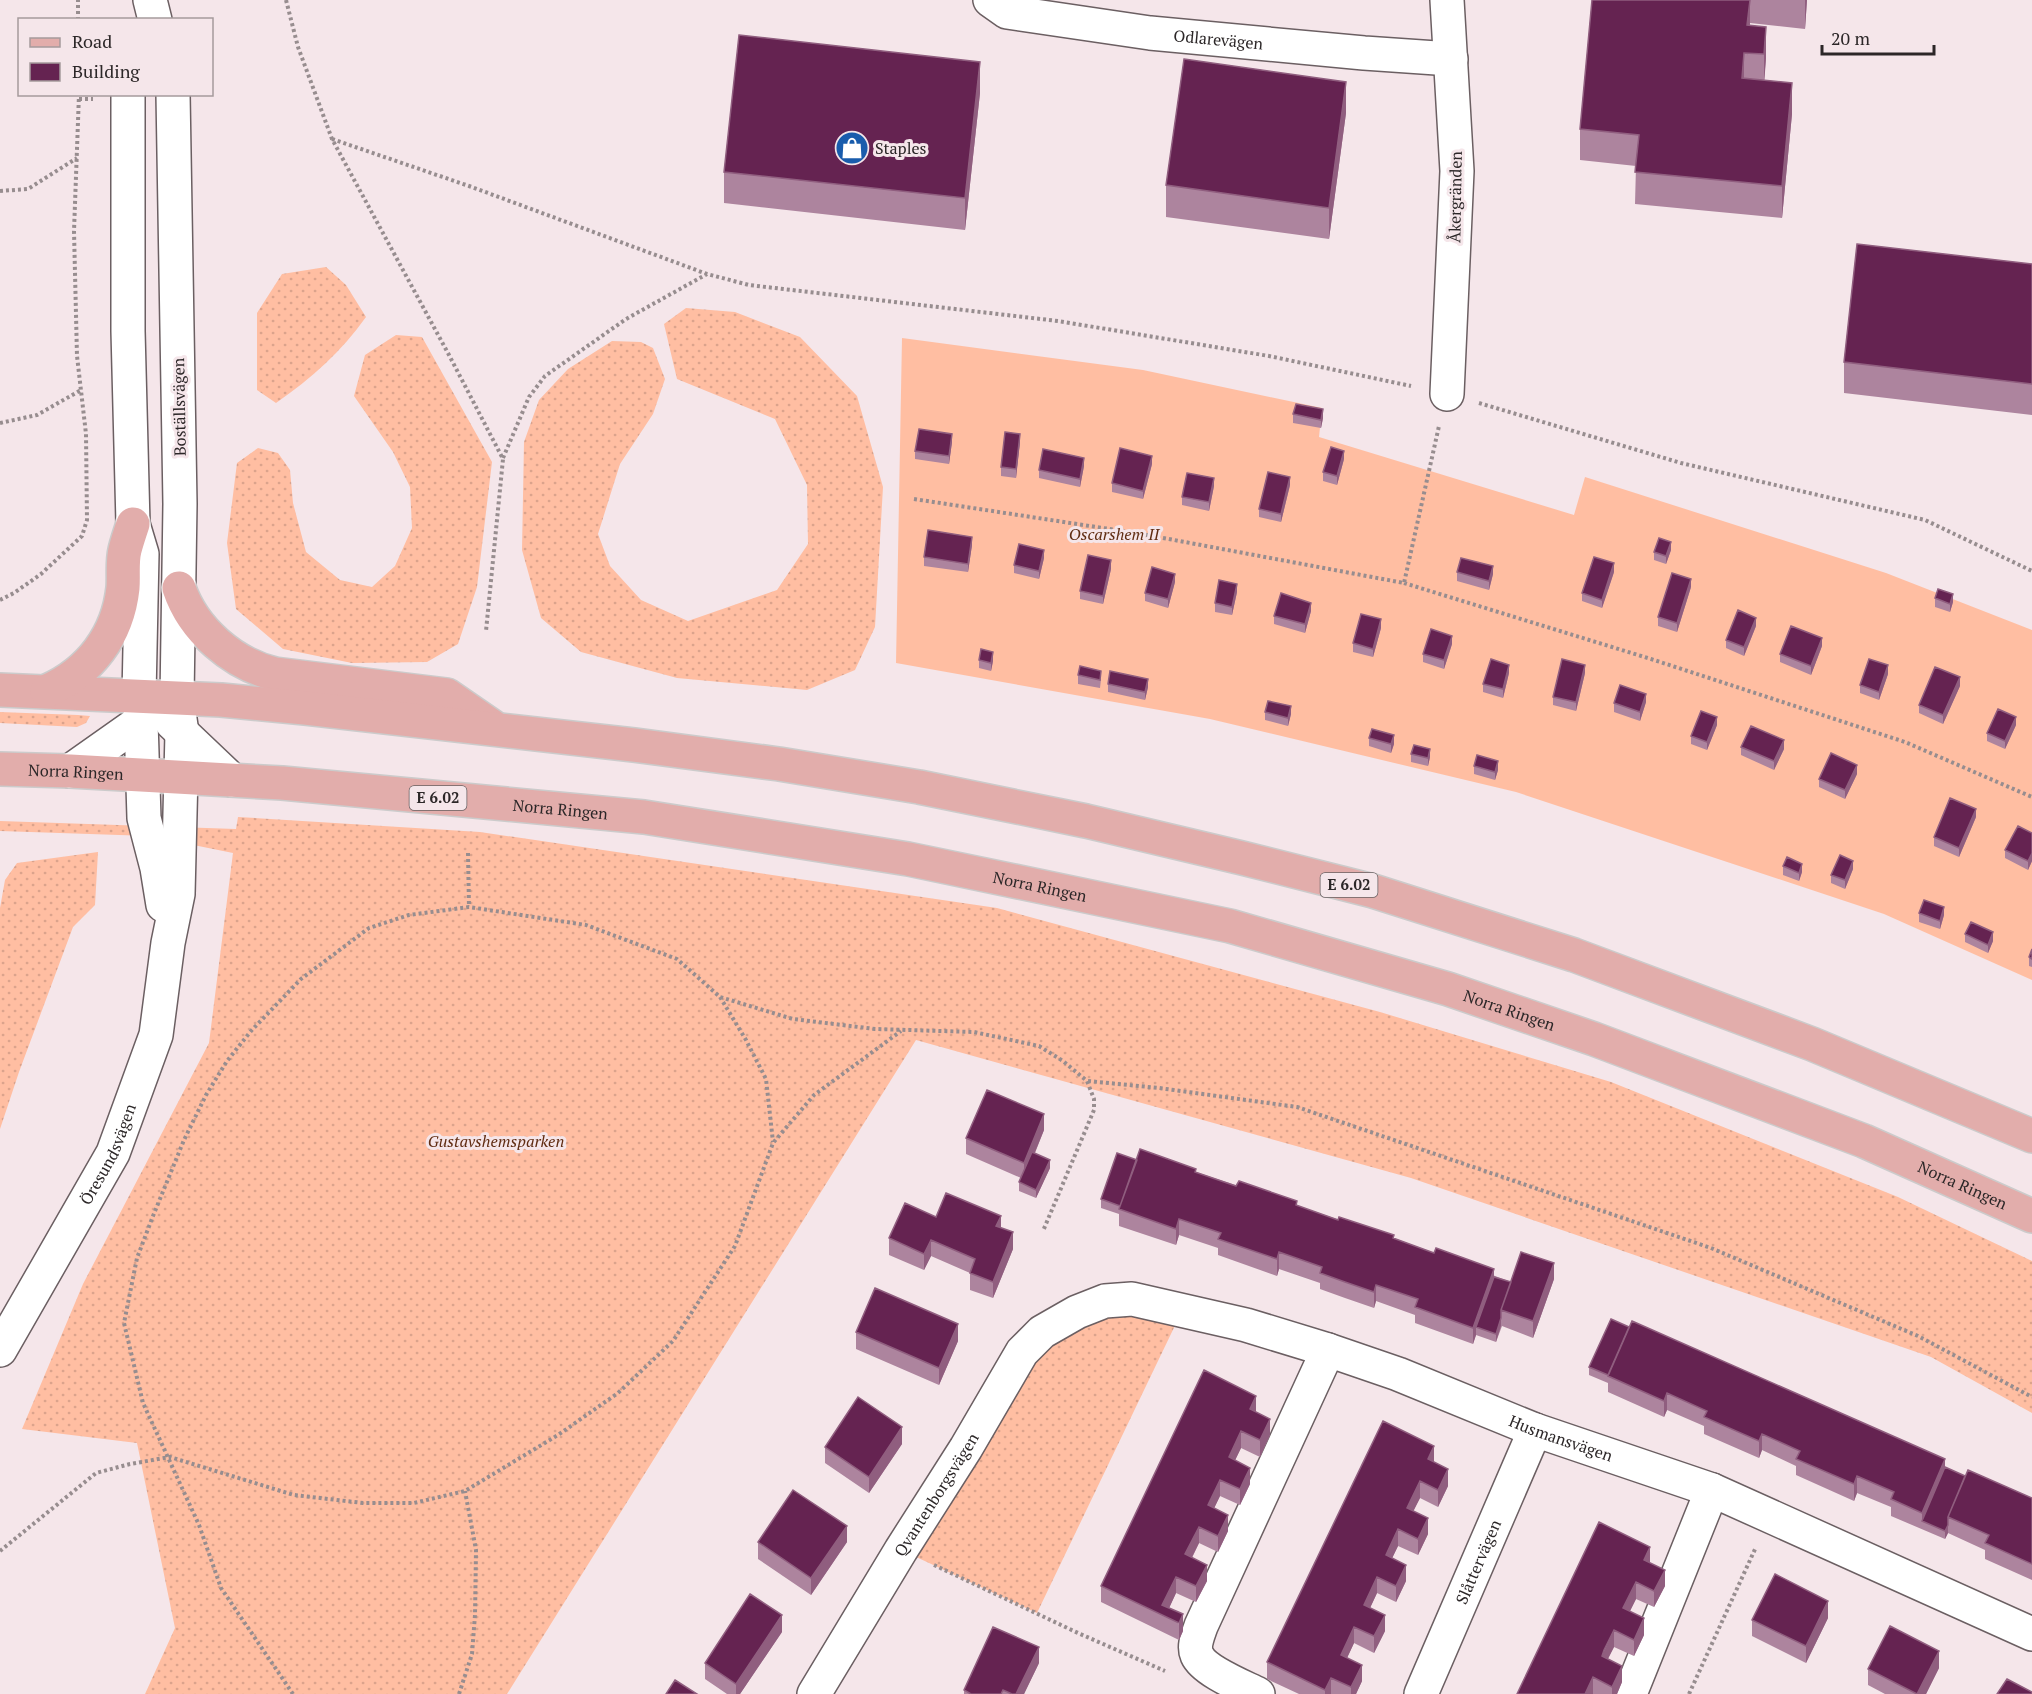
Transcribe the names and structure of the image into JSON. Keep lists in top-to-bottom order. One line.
{"streets":{"main road":["Norra Ringen","E 6.02"],"street":["Odlarevägen","Åkergränden","Boställsvägen","Öresundsvägen","Husmansvägen","Qvantenborgsvägen","Slåttervägen"]},"crossings":[["Odlarevägen","Åkergränden"],["Boställsvägen","E 6.02"],["Boställsvägen","Öresundsvägen"],["Norra Ringen","Öresundsvägen"],["E 6.02","Öresundsvägen"],["Husmansvägen","Qvantenborgsvägen"],["Husmansvägen","Slåttervägen"]],"parks":["Oscarshem II","Gustavshemsparken"],"places":{"shop":["Staples"]},"legend":["Road","Building"],"scale_bar":"20 m"}
